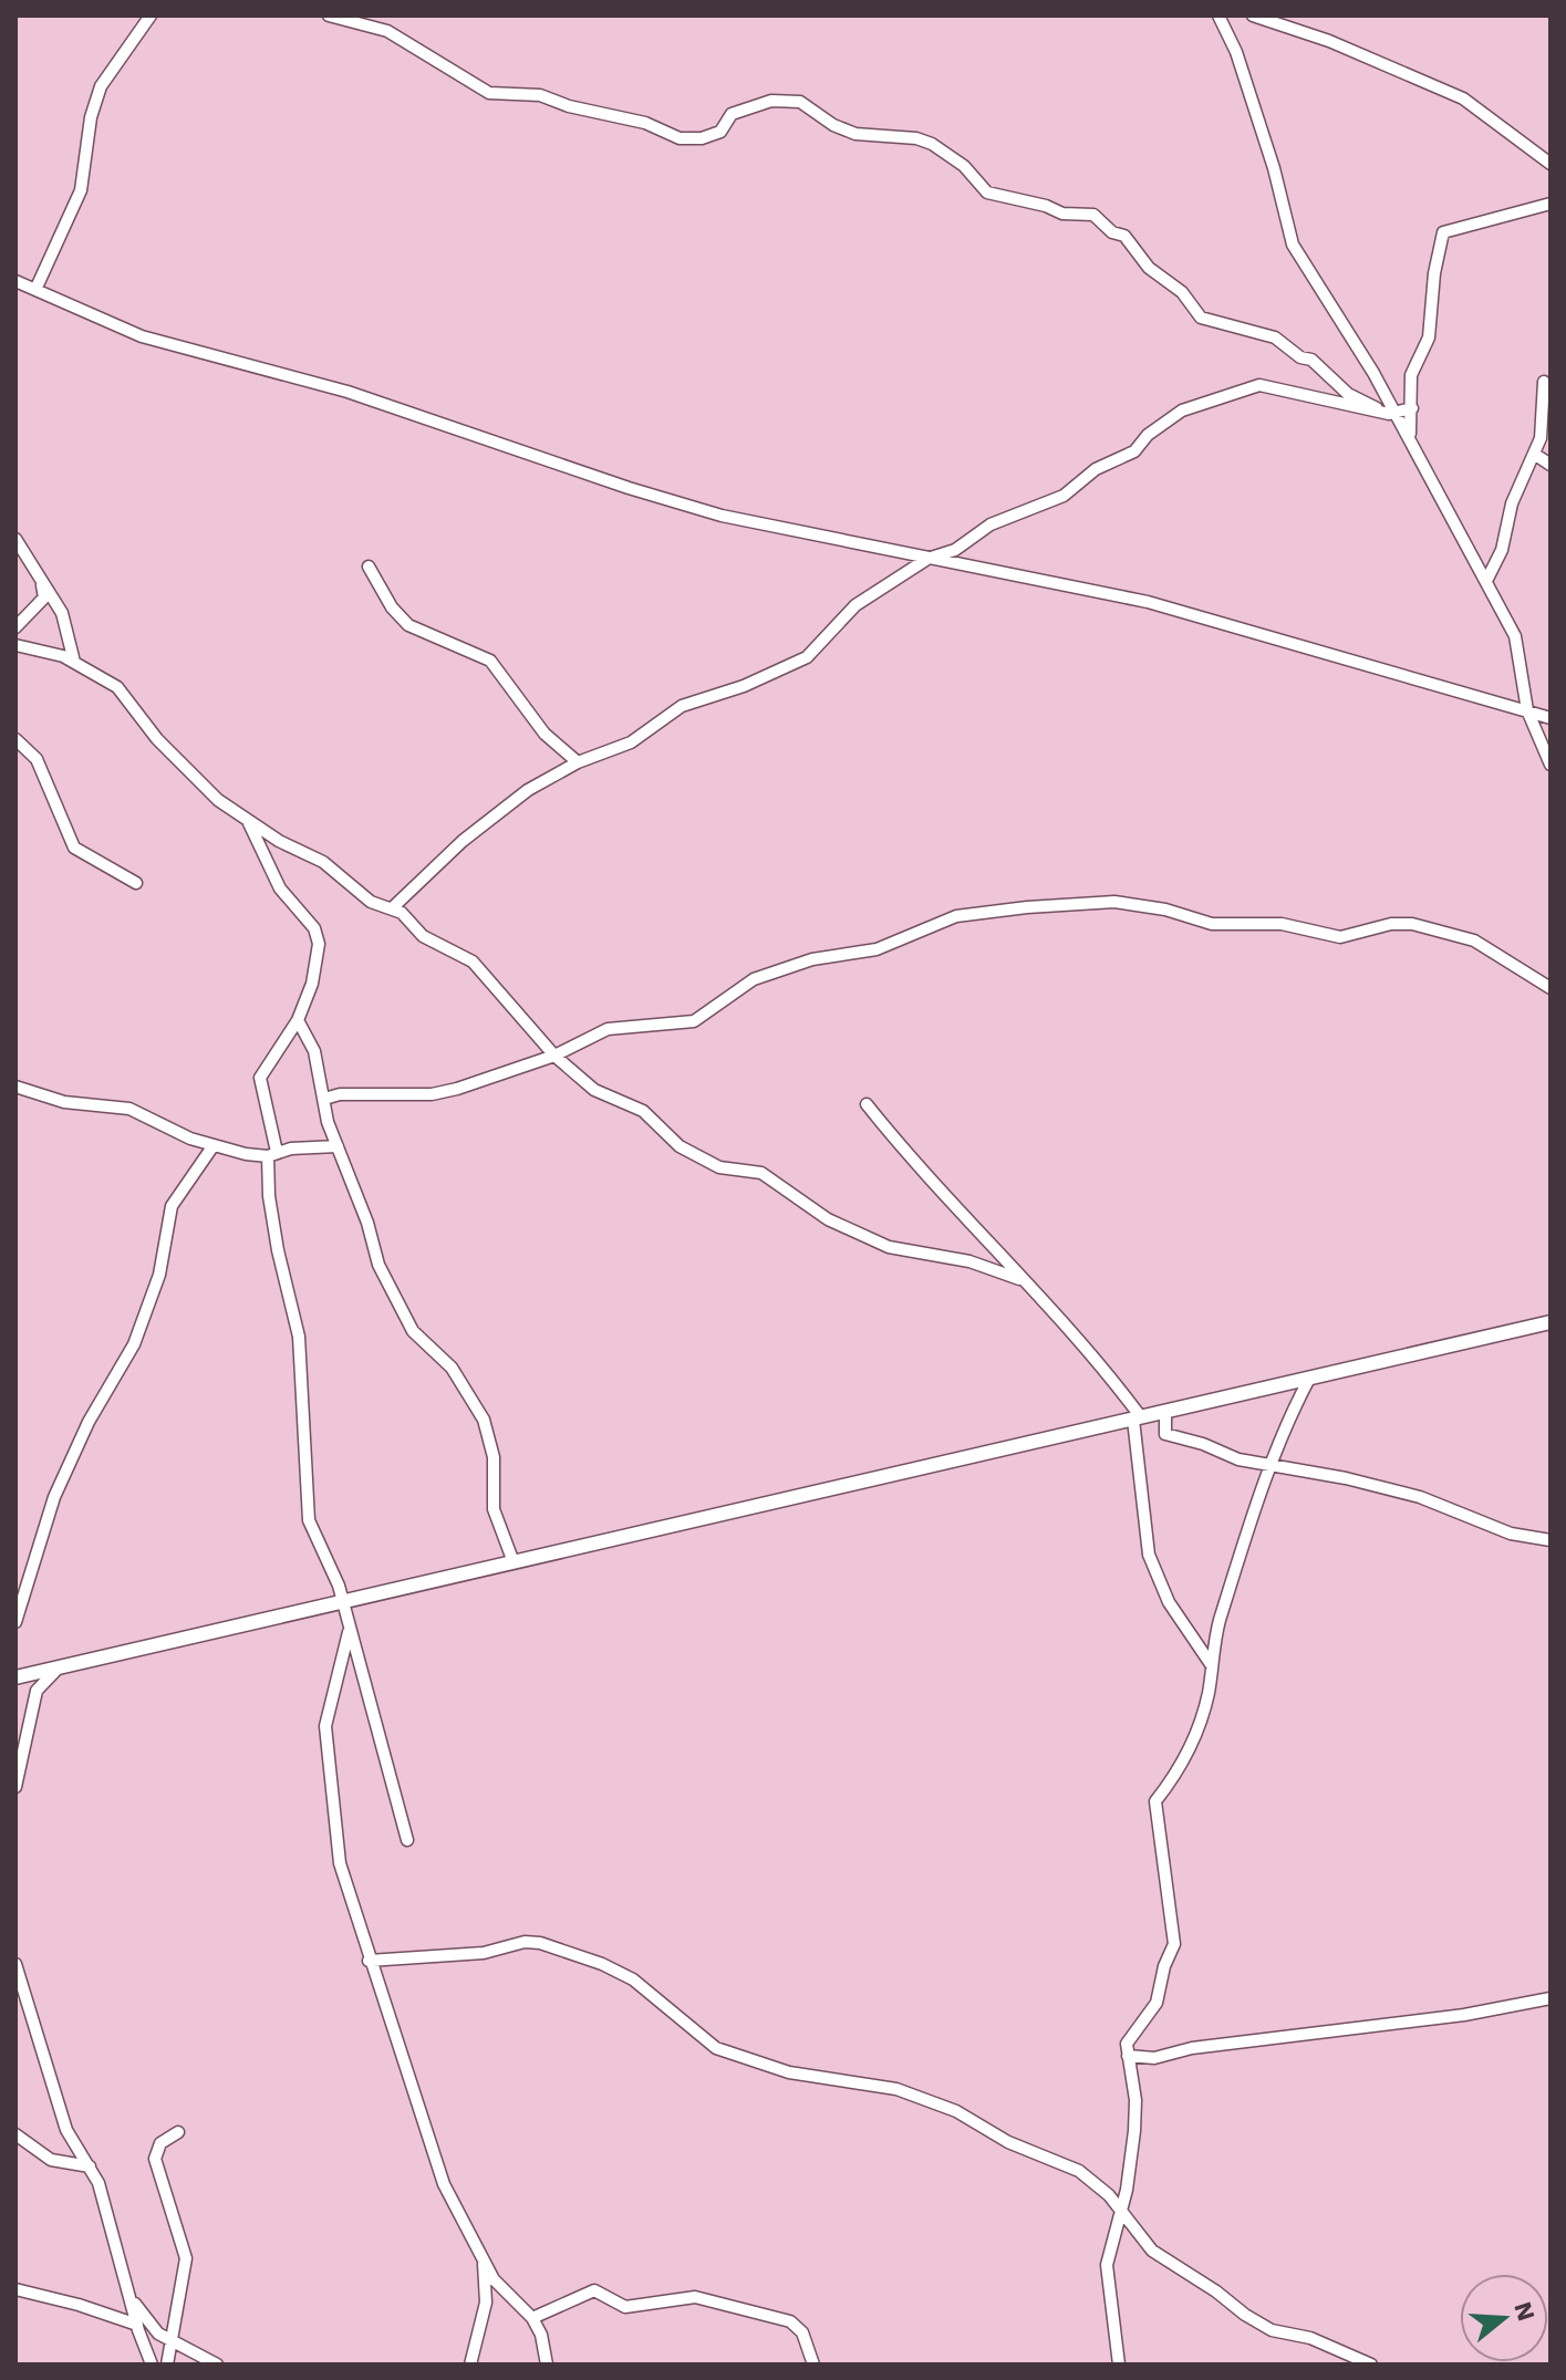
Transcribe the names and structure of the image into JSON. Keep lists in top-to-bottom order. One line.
{"north":"right"}
